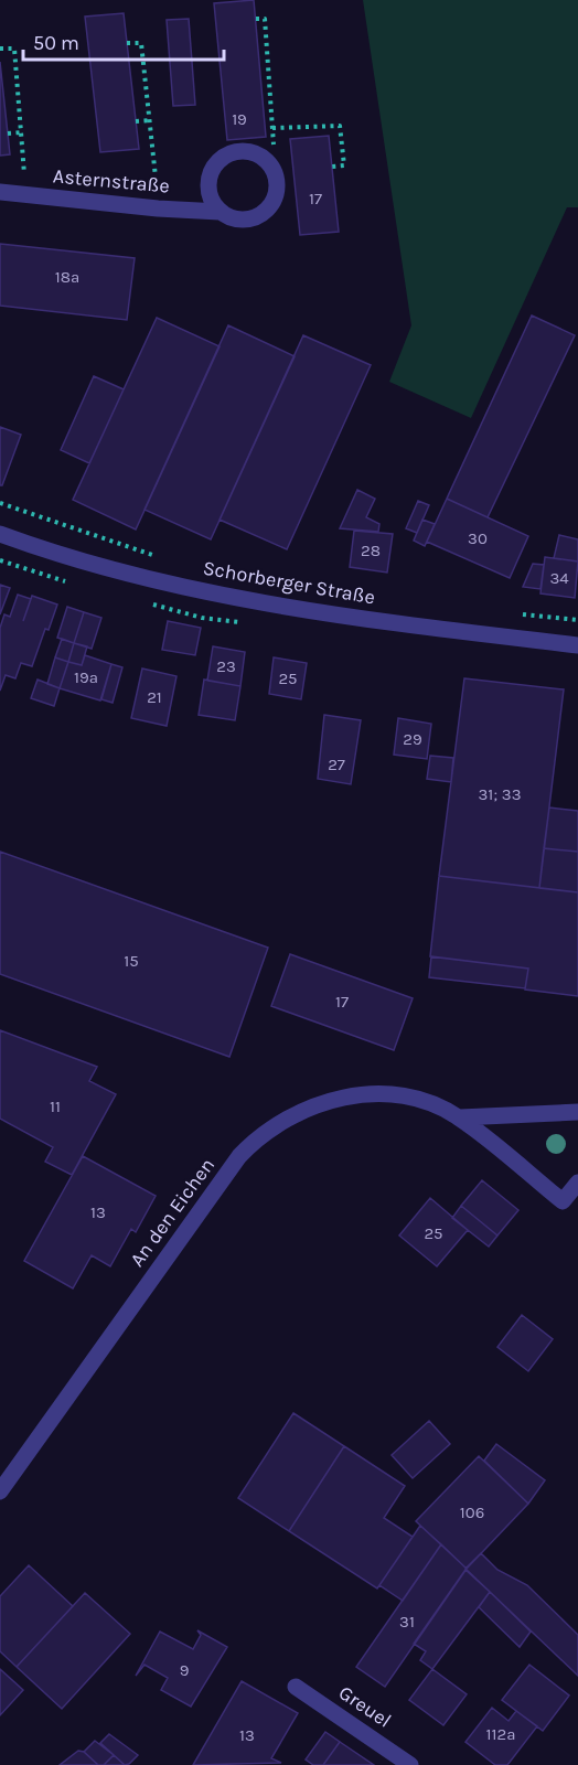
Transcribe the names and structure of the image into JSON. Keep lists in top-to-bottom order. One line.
{"streets":{"street":["Asternstraße","Schorberger Straße","An den Eichen","Greuel"]},"house_numbers":["19","17","18a","30","28","34","23","19a","25","21","29","27","31; 33","15","17","11","13","25","106","31","9","112a","13"],"scale_bar":"50 m"}
